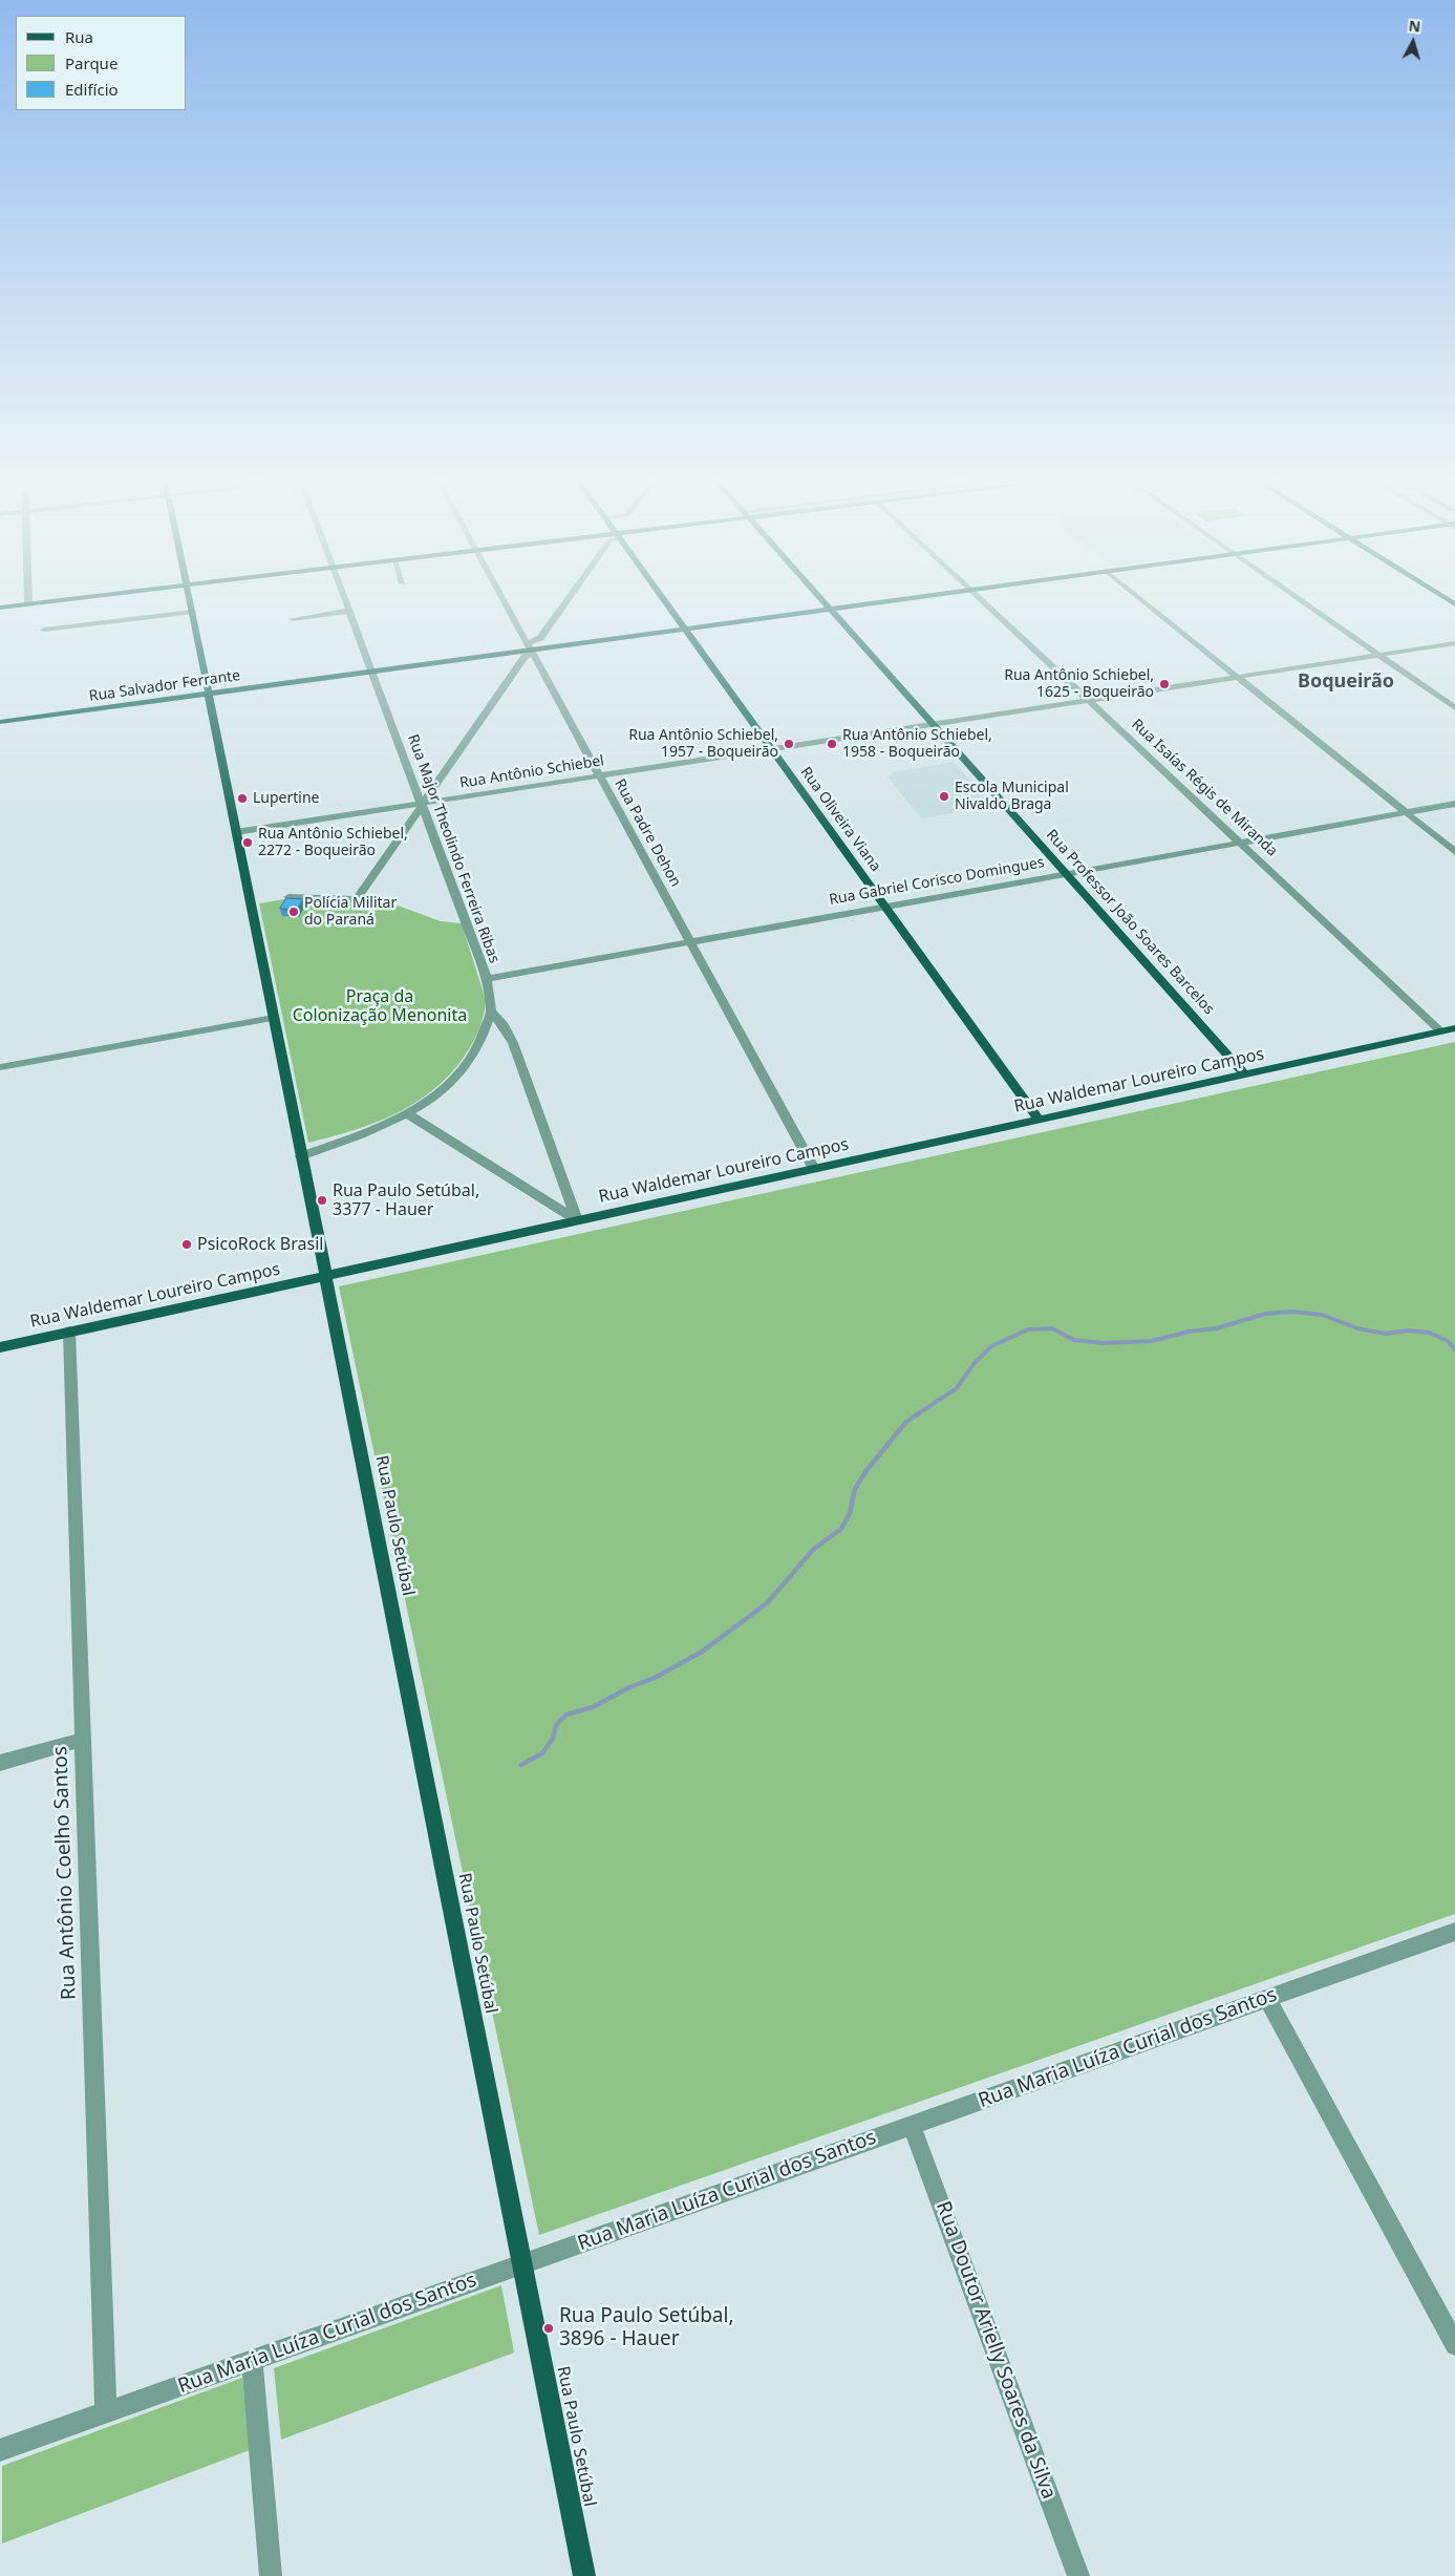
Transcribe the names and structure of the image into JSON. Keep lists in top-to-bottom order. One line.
{"streets":{"main road":["Rua Salvador Ferrante","Rua Oliveira Viana","Rua Professor João Soares Barcelos","Rua Waldemar Loureiro Campos","Rua Paulo Setúbal"],"street":["Rua Antônio Schiebel","Rua Isaías Régis de Miranda","Rua Padre Dehon","Rua Major Theolindo Ferreira Ribas","Rua Gabriel Corisco Domingues","Rua Antônio Coelho Santos","Rua Maria Luíza Curial dos Santos","Rua Doutor Arielly Soares da Silva"]},"crossings":[["Rua Salvador Ferrante","Rua Oliveira Viana"],["Rua Salvador Ferrante","Rua Padre Dehon"],["Rua Salvador Ferrante","Rua Major Theolindo Ferreira Ribas"],["Rua Salvador Ferrante","Rua Professor João Soares Barcelos"],["Rua Salvador Ferrante","Rua Paulo Setúbal"],["Rua Antônio Schiebel","Rua Isaías Régis de Miranda"],["Rua Antônio Schiebel","Rua Oliveira Viana"],["Rua Antônio Schiebel","Rua Padre Dehon"],["Rua Antônio Schiebel","Rua Major Theolindo Ferreira Ribas"],["Rua Antônio Schiebel","Rua Professor João Soares Barcelos"],["Rua Antônio Schiebel","Rua Paulo Setúbal"],["Rua Isaías Régis de Miranda","Rua Gabriel Corisco Domingues"],["Rua Isaías Régis de Miranda","Rua Waldemar Loureiro Campos"],["Rua Oliveira Viana","Rua Gabriel Corisco Domingues"],["Rua Oliveira Viana","Rua Waldemar Loureiro Campos"],["Rua Padre Dehon","Rua Gabriel Corisco Domingues"],["Rua Padre Dehon","Rua Waldemar Loureiro Campos"],["Rua Major Theolindo Ferreira Ribas","Rua Gabriel Corisco Domingues"],["Rua Gabriel Corisco Domingues","Rua Professor João Soares Barcelos"],["Rua Professor João Soares Barcelos","Rua Waldemar Loureiro Campos"],["Rua Waldemar Loureiro Campos","Rua Paulo Setúbal"],["Rua Waldemar Loureiro Campos","Rua Antônio Coelho Santos"],["Rua Paulo Setúbal","Rua Maria Luíza Curial dos Santos"],["Rua Antônio Coelho Santos","Rua Maria Luíza Curial dos Santos"],["Rua Maria Luíza Curial dos Santos","Rua Doutor Arielly Soares da Silva"]],"districts":["Boqueirão"],"parks":["Praça da Colonização Menonita"],"places":["Rua Antônio Schiebel, 1625 - Boqueirão","Rua Antônio Schiebel, 1957 - Boqueirão","Rua Antônio Schiebel, 1958 - Boqueirão","Escola Municipal Nivaldo Braga","Lupertine","Rua Antônio Schiebel, 2272 - Boqueirão","Polícia Militar do Paraná","Rua Paulo Setúbal, 3377 - Hauer","PsicoRock Brasil","Rua Paulo Setúbal, 3896 - Hauer"],"legend":["Rua","Parque","Edifício"],"north":"top"}
